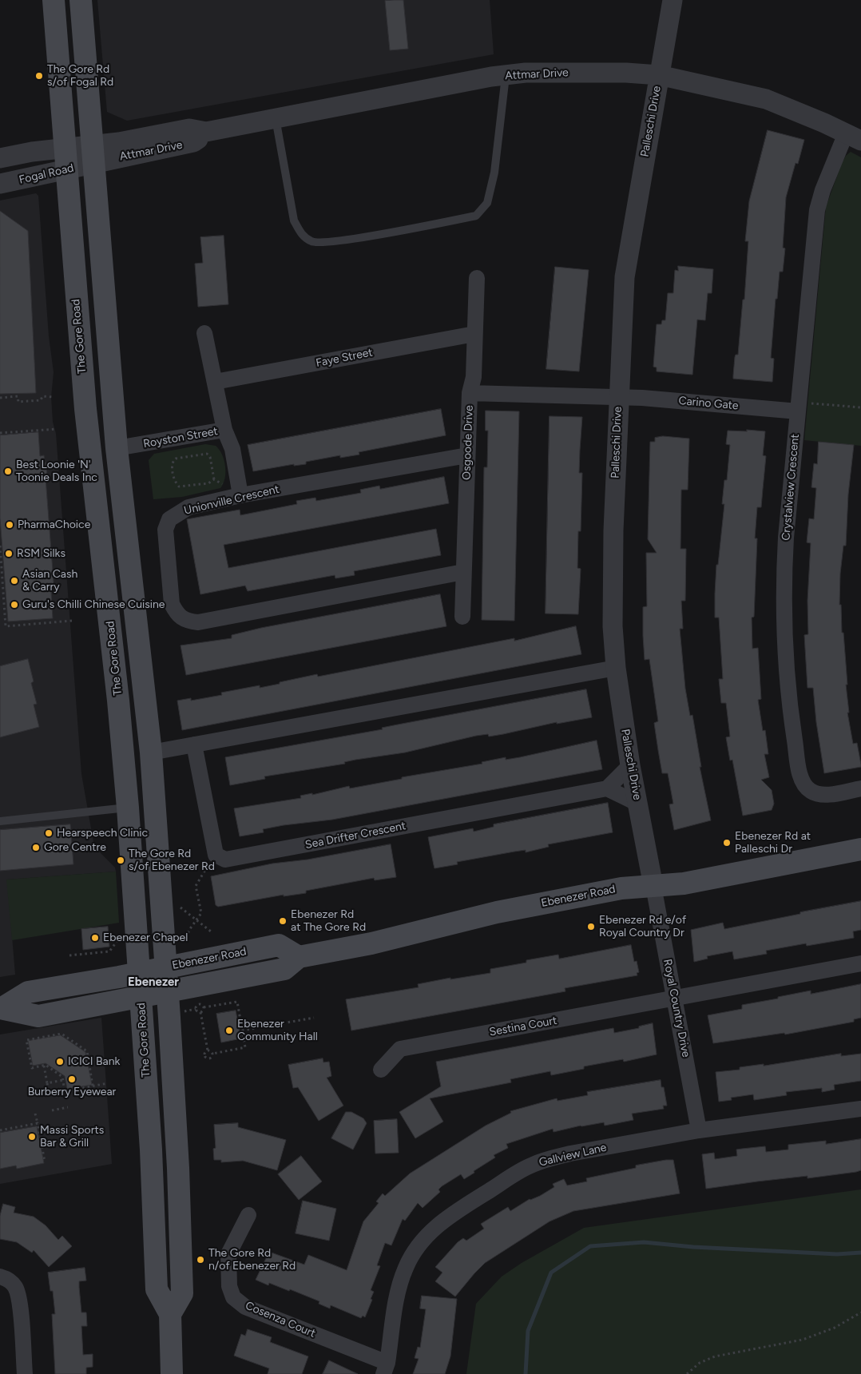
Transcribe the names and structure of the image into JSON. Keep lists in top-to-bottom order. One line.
{"streets":{"main road":["The Gore Road","Ebenezer Road"],"street":["Attmar Drive","Palleschi Drive","Fogal Road","Faye Street","Carino Gate","Royston Street","Osgoode Drive","Crystalview Crescent","Unionville Crescent","Sea Drifter Crescent","Royal Country Drive","Sestina Court","Gallview Lane","Cosenza Court"]},"crossings":[["Attmar Drive","Palleschi Drive"],["Attmar Drive","Fogal Road"],["Attmar Drive","Crystalview Crescent"],["Palleschi Drive","Carino Gate"],["Palleschi Drive","Osgoode Drive"],["Palleschi Drive","Ebenezer Road"],["Palleschi Drive","Royal Country Drive"],["Fogal Road","The Gore Road"],["The Gore Road","Ebenezer Road"],["Carino Gate","Osgoode Drive"],["Carino Gate","Crystalview Crescent"],["Royston Street","Unionville Crescent"],["Osgoode Drive","Unionville Crescent"],["Ebenezer Road","Royal Country Drive"],["Royal Country Drive","Sestina Court"],["Royal Country Drive","Gallview Lane"],["Gallview Lane","Cosenza Court"]],"districts":["Ebenezer"],"places":["The Gore Rd s/of Fogal Rd","Best Loonie 'N' Toonie Deals Inc","PharmaChoice","RSM Silks","Asian Cash & Carry","Guru's Chilli Chinese Cuisine","Hearspeech Clinic","Ebenezer Rd at Palleschi Dr","Gore Centre","The Gore Rd s/of Ebenezer Rd","Ebenezer Rd at The Gore Rd","Ebenezer Rd e/of Royal Country Dr","Ebenezer Chapel","Ebenezer Community Hall","ICICI Bank","Burberry Eyewear","Massi Sports Bar & Grill","The Gore Rd n/of Ebenezer Rd"]}
